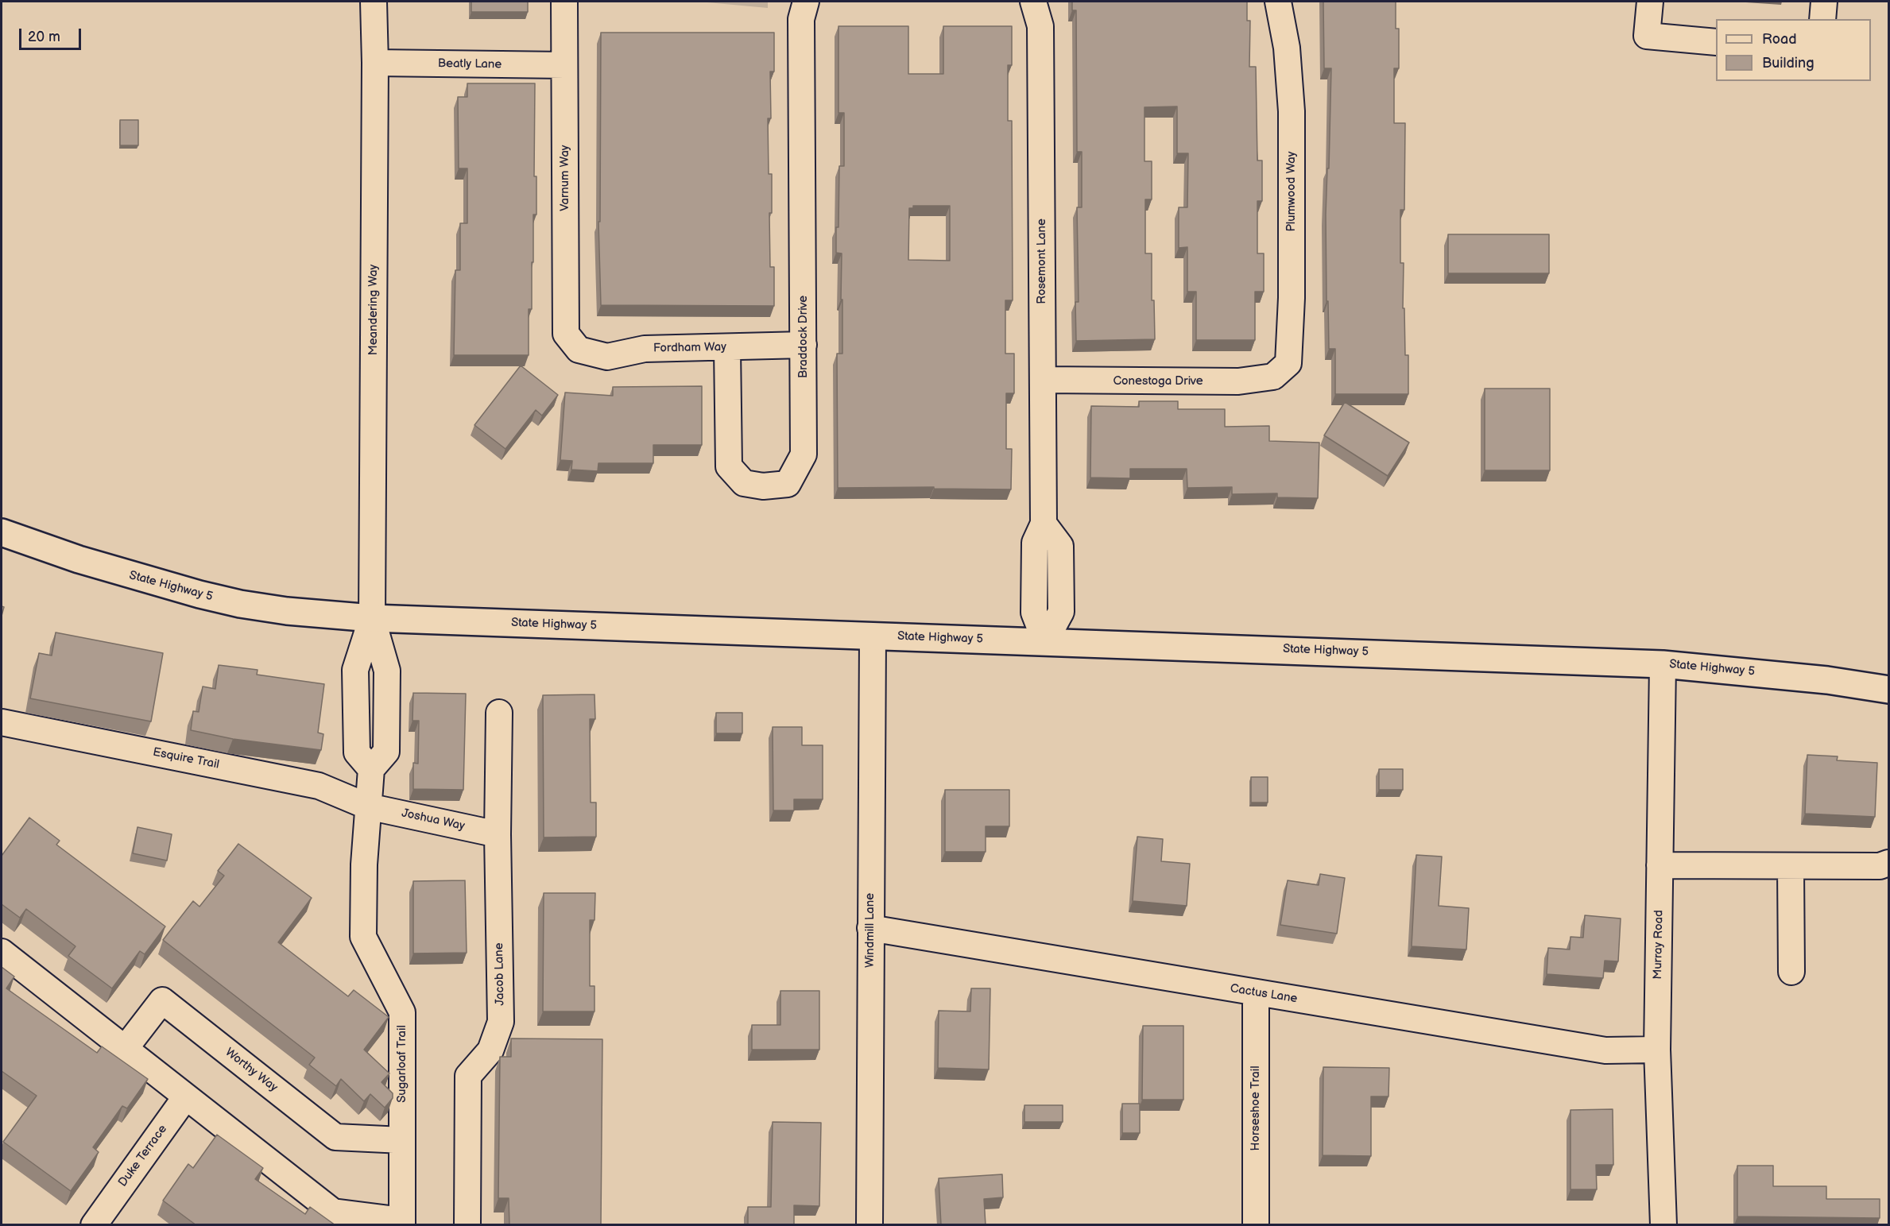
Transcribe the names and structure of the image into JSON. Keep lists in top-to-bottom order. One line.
{"streets":{"main road":["State Highway 5"],"street":["Beatly Lane","Varnum Way","Plumwood Way","Rosemont Lane","Meandering Way","Braddock Drive","Fordham Way","Conestoga Drive","Esquire Trail","Joshua Way","Windmill Lane","Murray Road","Jacob Lane","Cactus Lane","Sugarloaf Trail","Worthy Way","Horseshoe Trail","Duke Terrace"]},"crossings":[["Beatly Lane","Varnum Way"],["Beatly Lane","Meandering Way"],["Varnum Way","Fordham Way"],["Plumwood Way","Conestoga Drive"],["Rosemont Lane","Conestoga Drive"],["Rosemont Lane","State Highway 5"],["Meandering Way","State Highway 5"],["Meandering Way","Sugarloaf Trail"],["Braddock Drive","Fordham Way"],["State Highway 5","Windmill Lane"],["State Highway 5","Murray Road"],["State Highway 5","Sugarloaf Trail"],["Esquire Trail","Joshua Way"],["Esquire Trail","Sugarloaf Trail"],["Joshua Way","Jacob Lane"],["Joshua Way","Sugarloaf Trail"],["Windmill Lane","Cactus Lane"],["Murray Road","Cactus Lane"],["Cactus Lane","Horseshoe Trail"],["Sugarloaf Trail","Worthy Way"]],"legend":["Road","Building"],"scale_bar":"20 m"}
